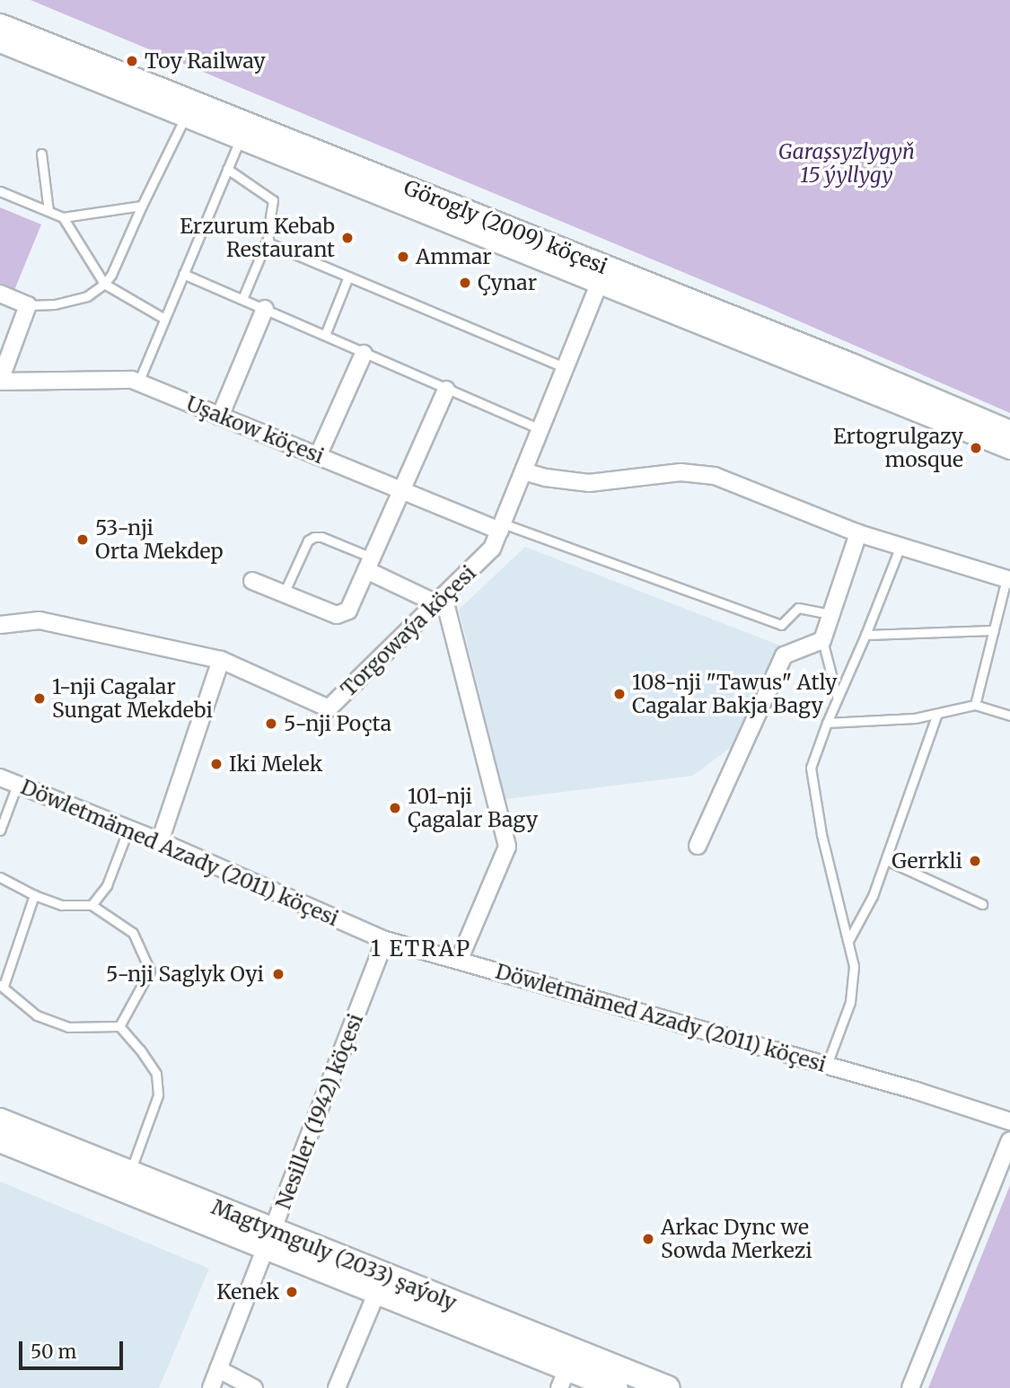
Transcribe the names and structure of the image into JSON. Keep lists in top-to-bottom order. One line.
{"streets":{"main road":["Magtymguly (2033) şaýoly"],"street":["Görogly (2009) köçesi","Uşakow köçesi","Torgowaýa köçesi","Döwletmämed Azady (2011) köçesi","Nesiller (1942) köçesi"]},"crossings":[["Görogly (2009) köçesi","Torgowaýa köçesi"],["Uşakow köçesi","Torgowaýa köçesi"],["Döwletmämed Azady (2011) köçesi","Nesiller (1942) köçesi"],["Nesiller (1942) köçesi","Magtymguly (2033) şaýoly"]],"districts":["1 ETRAP"],"parks":["Garaşsyzlygyň 15 ýyllygy"],"places":["Toy Railway","Erzurum Kebab Restaurant","Ammar","Çynar","Ertogrulgazy mosque","53-nji Orta Mekdep","108-nji \"Tawus\" Atly Cagalar Bakja Bagy","1-nji Cagalar Sungat Mekdebi","5-nji Poçta","Iki Melek","101-nji Çagalar Bagy","Gerrkli","5-nji Saglyk Oyi","Arkac Dync we Sowda Merkezi","Kenek"],"scale_bar":"50 m"}
